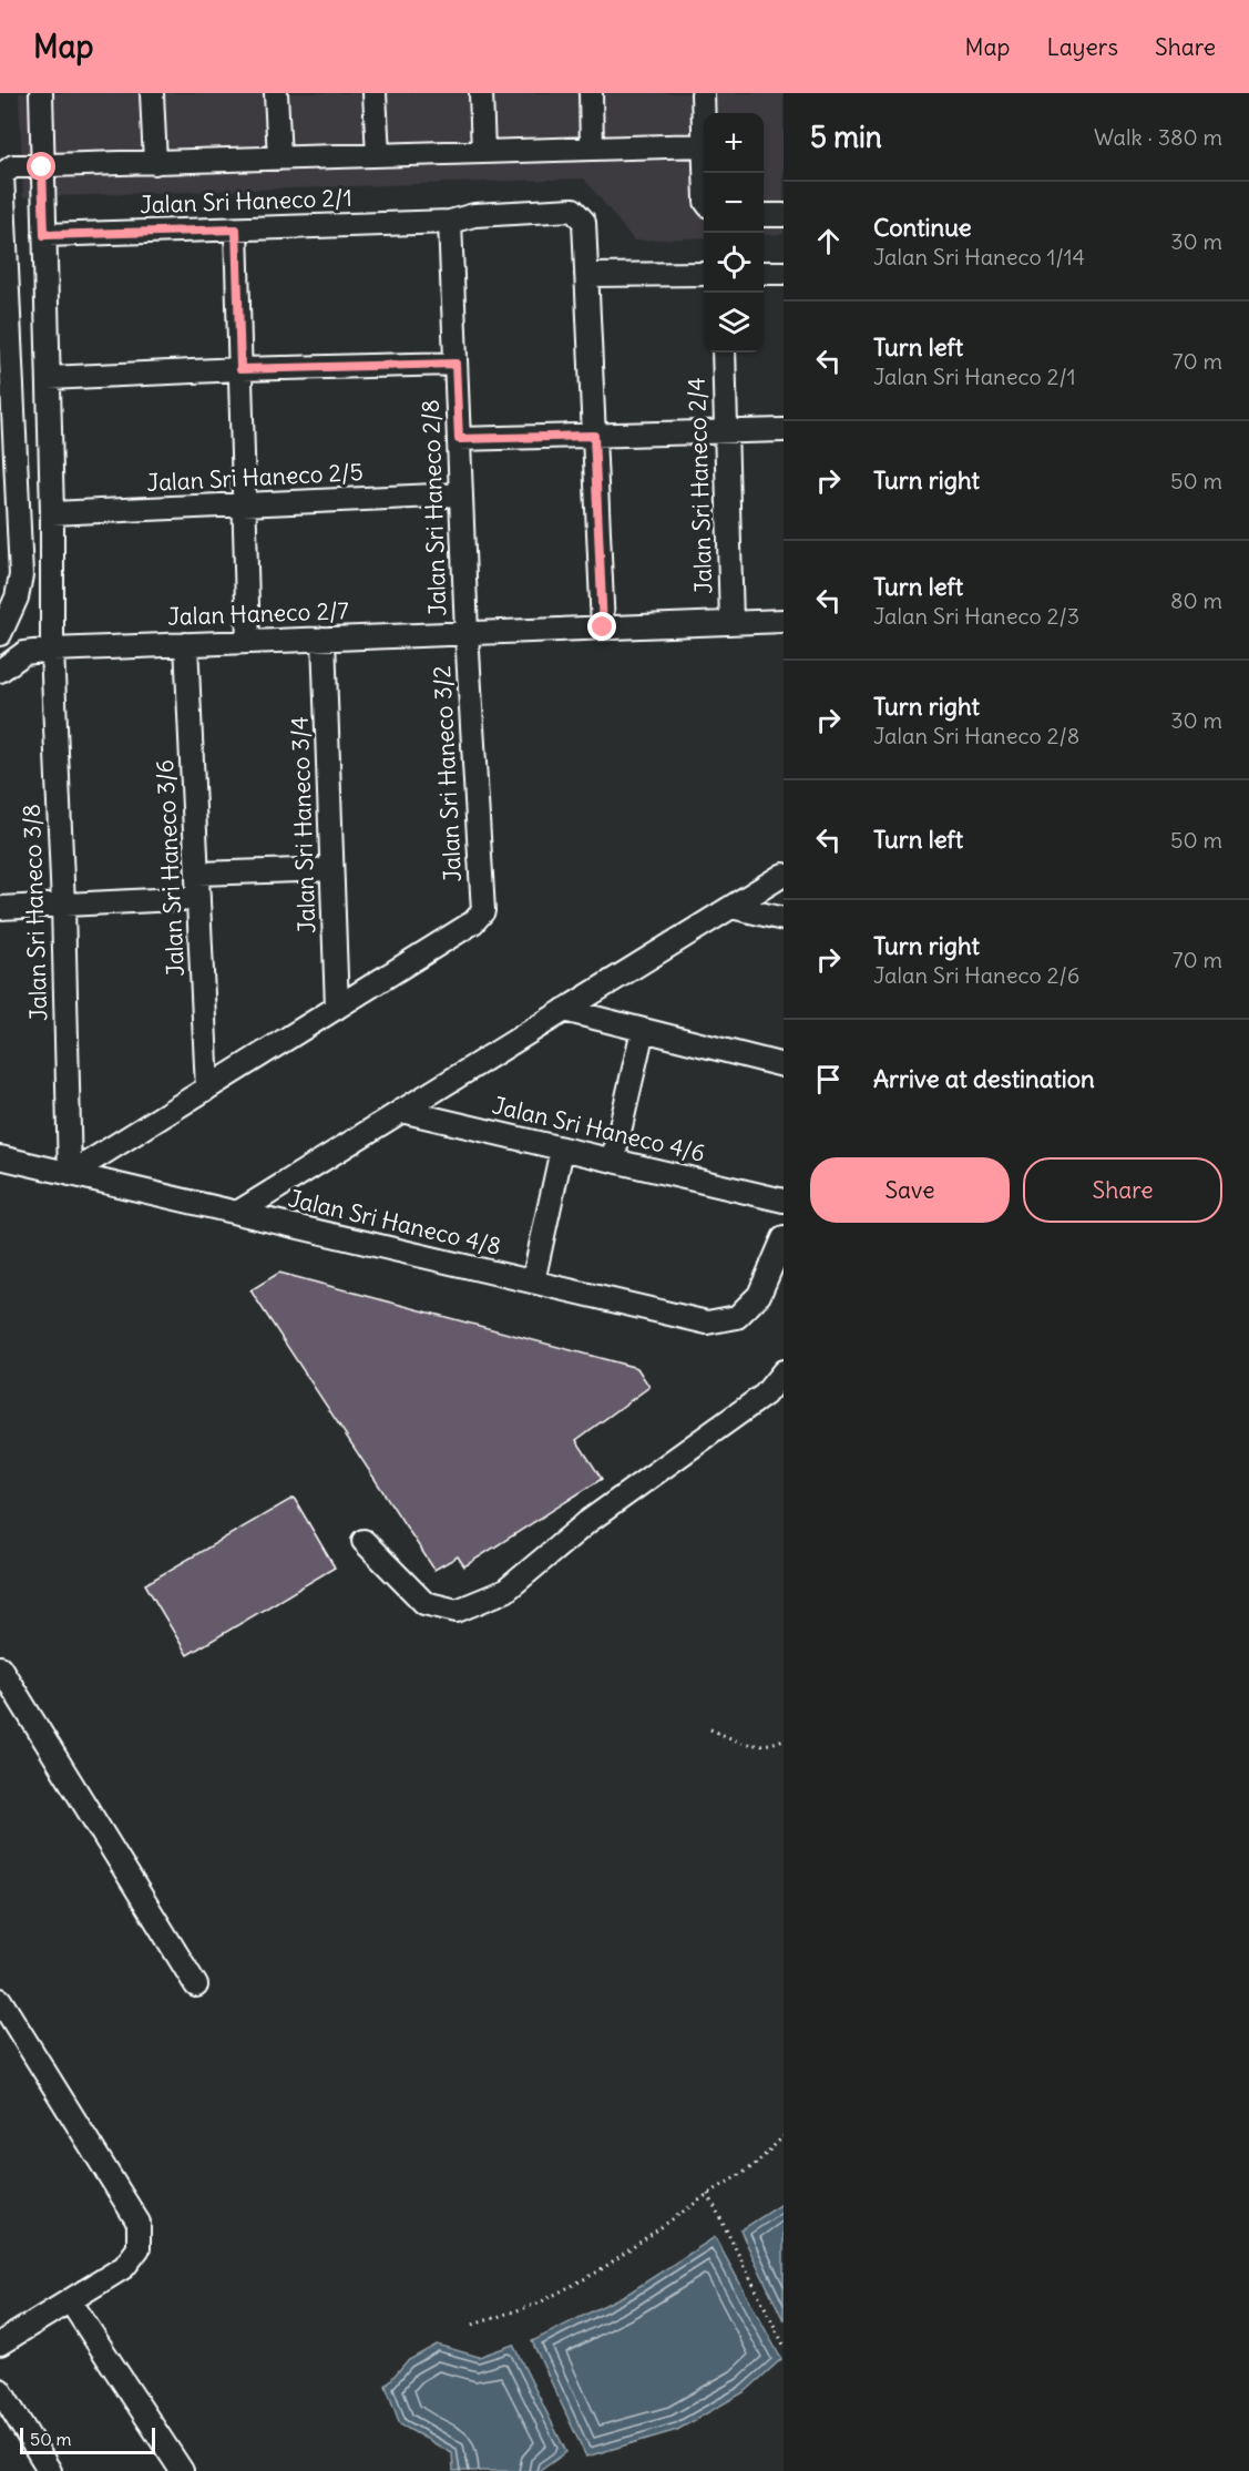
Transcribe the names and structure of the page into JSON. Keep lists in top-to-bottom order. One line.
{"streets":{"street":["Jalan Sri Haneco 2/1","Jalan Sri Haneco 2/5","Jalan Sri Haneco 2/4","Jalan Sri Haneco 2/8","Jalan Haneco 2/7","Jalan Sri Haneco 3/2","Jalan Sri Haneco 3/4","Jalan Sri Haneco 3/6","Jalan Sri Haneco 3/8","Jalan Sri Haneco 4/6","Jalan Sri Haneco 4/8"]},"crossings":[["Jalan Sri Haneco 2/1","Jalan Sri Haneco 2/8"],["Jalan Sri Haneco 2/1","Jalan Sri Haneco 3/8"],["Jalan Sri Haneco 2/5","Jalan Sri Haneco 2/8"],["Jalan Sri Haneco 2/5","Jalan Sri Haneco 3/8"],["Jalan Sri Haneco 2/4","Jalan Haneco 2/7"],["Jalan Sri Haneco 2/8","Jalan Haneco 2/7"],["Jalan Sri Haneco 2/8","Jalan Sri Haneco 3/2"],["Jalan Haneco 2/7","Jalan Sri Haneco 3/2"],["Jalan Haneco 2/7","Jalan Sri Haneco 3/4"],["Jalan Haneco 2/7","Jalan Sri Haneco 3/6"],["Jalan Haneco 2/7","Jalan Sri Haneco 3/8"],["Jalan Sri Haneco 3/2","Jalan Sri Haneco 3/4"],["Jalan Sri Haneco 3/8","Jalan Sri Haneco 4/8"]],"scale_bar":"50 m","page":{"header":"Map","nav":["Map","Layers","Share"],"heading":["5 min","Walk · 380 m"],"map_buttons":["+","−"],"list":[["Continue","Jalan Sri Haneco 1/14","30 m"],["Turn left","Jalan Sri Haneco 2/1","70 m"],["Turn right","50 m"],["Turn left","Jalan Sri Haneco 2/3","80 m"],["Turn right","Jalan Sri Haneco 2/8","30 m"],["Turn left","50 m"],["Turn right","Jalan Sri Haneco 2/6","70 m"],"Arrive at destination"],"buttons":["Save","Share"],"scale":"50 m"}}
